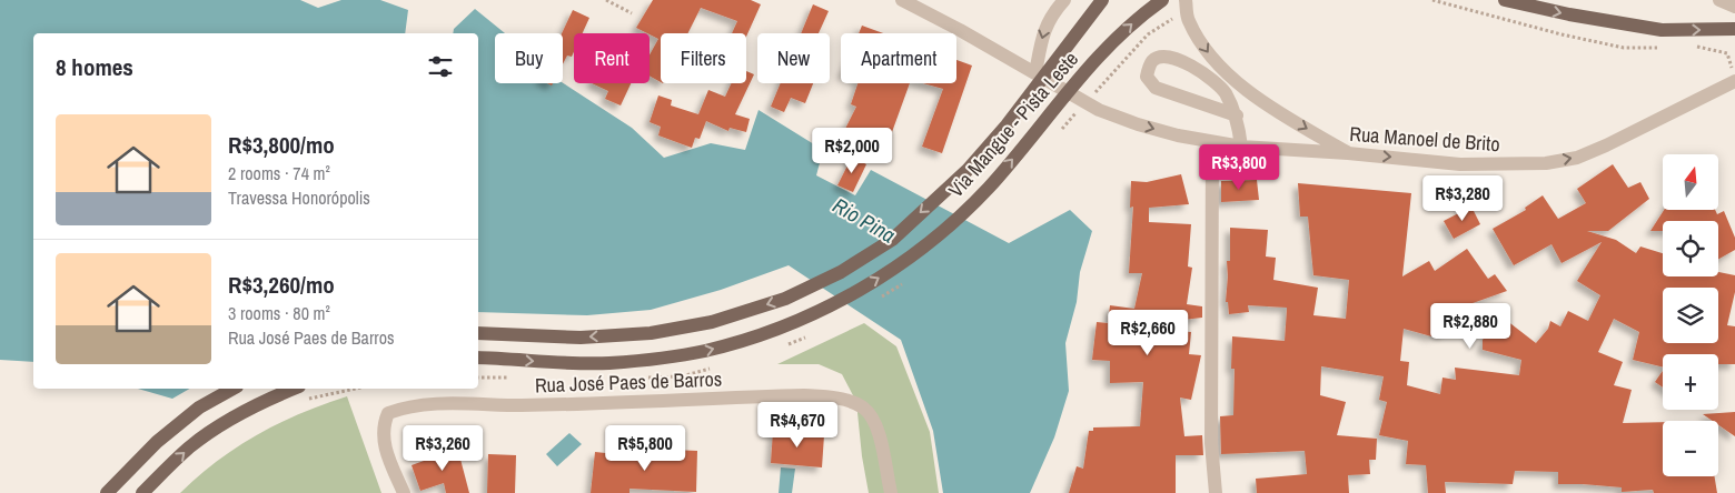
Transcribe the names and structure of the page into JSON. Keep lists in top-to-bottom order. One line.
{"streets":{"main road":["Via Mangue - Pista Leste"],"street":["Rua Manoel de Brito","Rua José Paes de Barros"]},"one_way":["Rua Manoel de Brito"],"water":["Rio Pina"],"north":"top","page":{"chip":["Buy","Rent","Filters","New","Apartment"],"heading":"8 homes","list":[{"name":"R$3,800/mo","note":"2 rooms · 74 m² · Travessa Honorópolis"},{"name":"R$3,260/mo","note":"3 rooms · 80 m² · Rua José Paes de Barros"}],"price":["R$2,000","R$3,800","R$3,280","R$2,880","R$2,660","R$4,670","R$3,260","R$5,800"],"map_buttons":["+","−"]}}
